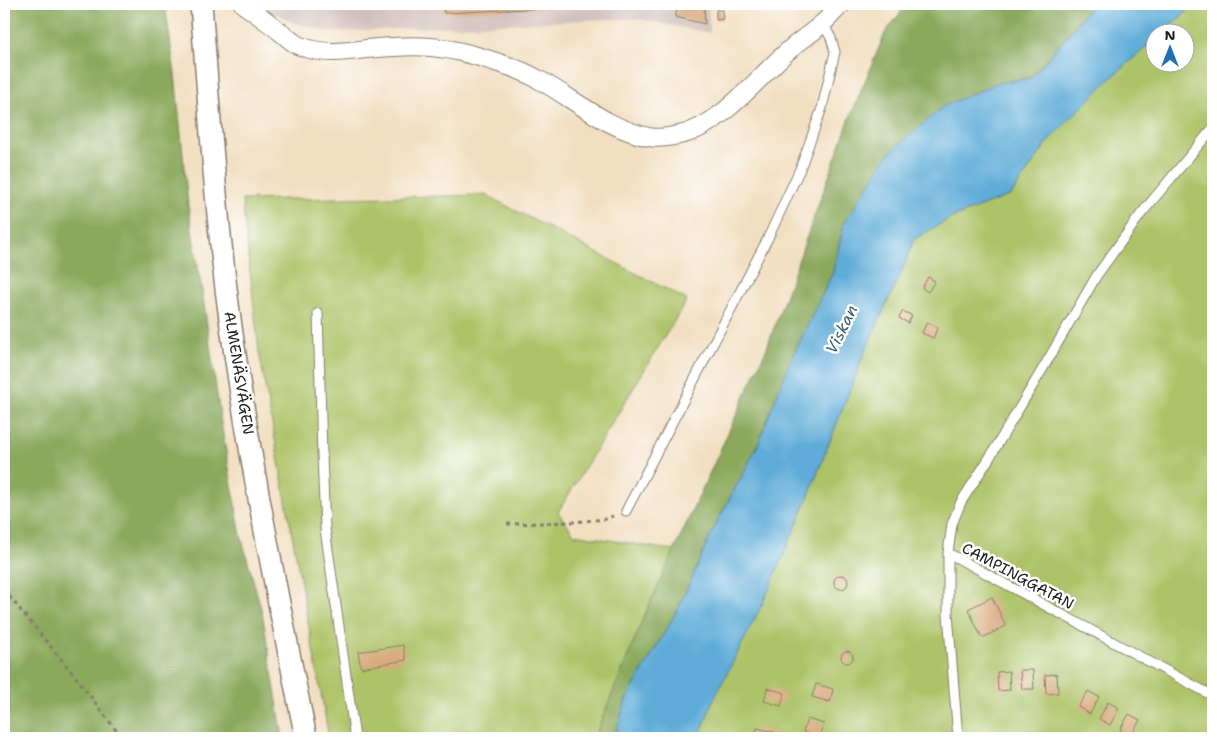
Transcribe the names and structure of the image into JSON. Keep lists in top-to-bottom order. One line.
{"streets":{"street":["ALMENÄSVÄGEN"],"lane":["CAMPINGGATAN"]},"water":["Viskan"],"north":"top"}
